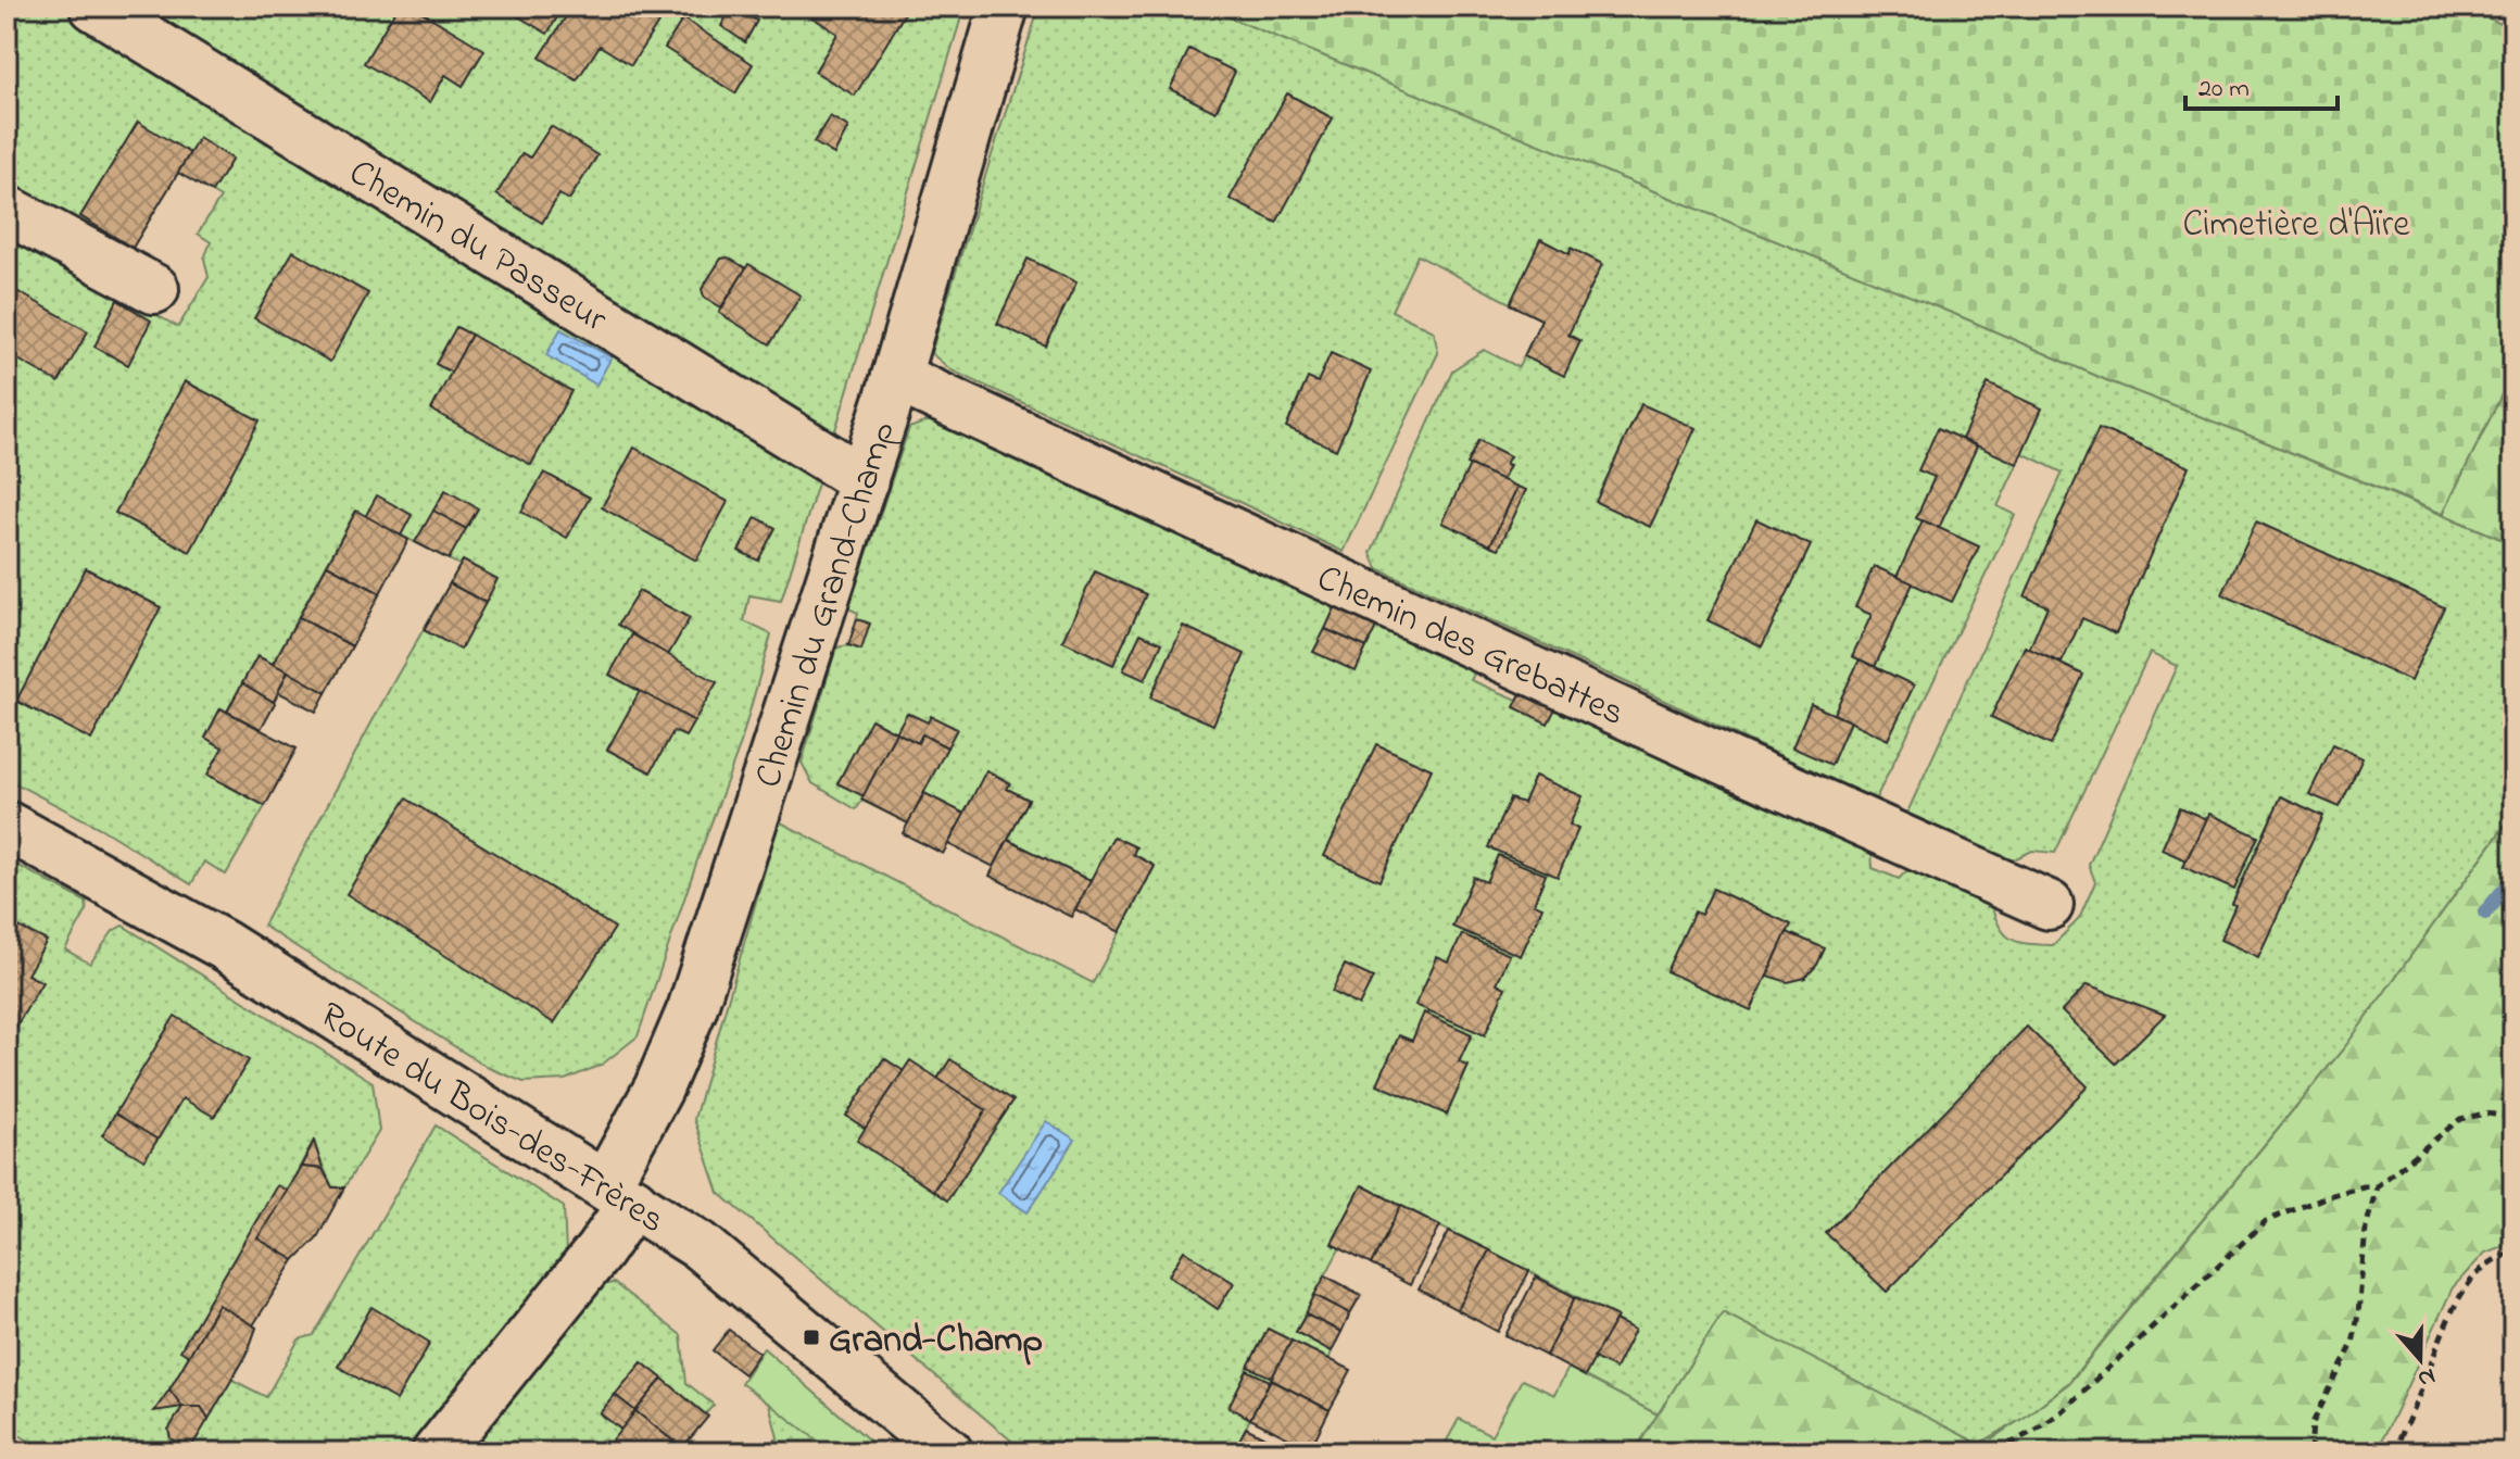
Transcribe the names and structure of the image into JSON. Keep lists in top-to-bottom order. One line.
{"streets":{"street":["Chemin du Passeur","Chemin du Grand-Champ","Chemin des Grebattes","Route du Bois-des-Frères"]},"crossings":[["Chemin du Passeur","Chemin du Grand-Champ"],["Chemin du Grand-Champ","Chemin des Grebattes"],["Chemin du Grand-Champ","Route du Bois-des-Frères"]],"parks":["Cimetière d'Aïre"],"places":{"transit":["Grand-Champ"]},"scale_bar":"20 m","north":"bottom"}
